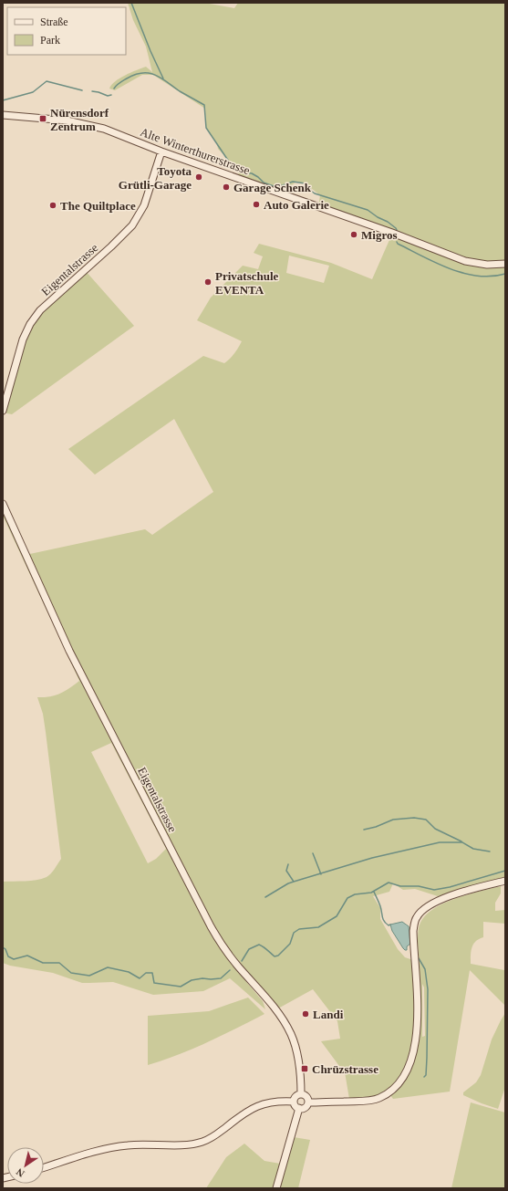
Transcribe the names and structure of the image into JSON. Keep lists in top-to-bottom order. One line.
{"streets":{"street":["Alte Winterthurerstrasse","Eigentalstrasse"]},"crossings":[["Alte Winterthurerstrasse","Eigentalstrasse"]],"places":{"transit":["Nürensdorf Zentrum","Chrüzstrasse"],"other":["Toyota Grütli-Garage","Garage Schenk","Auto Galerie","The Quiltplace","Migros","Privatschule EVENTA","Landi"]},"legend":["Straße","Park"],"north":"bottom left"}
